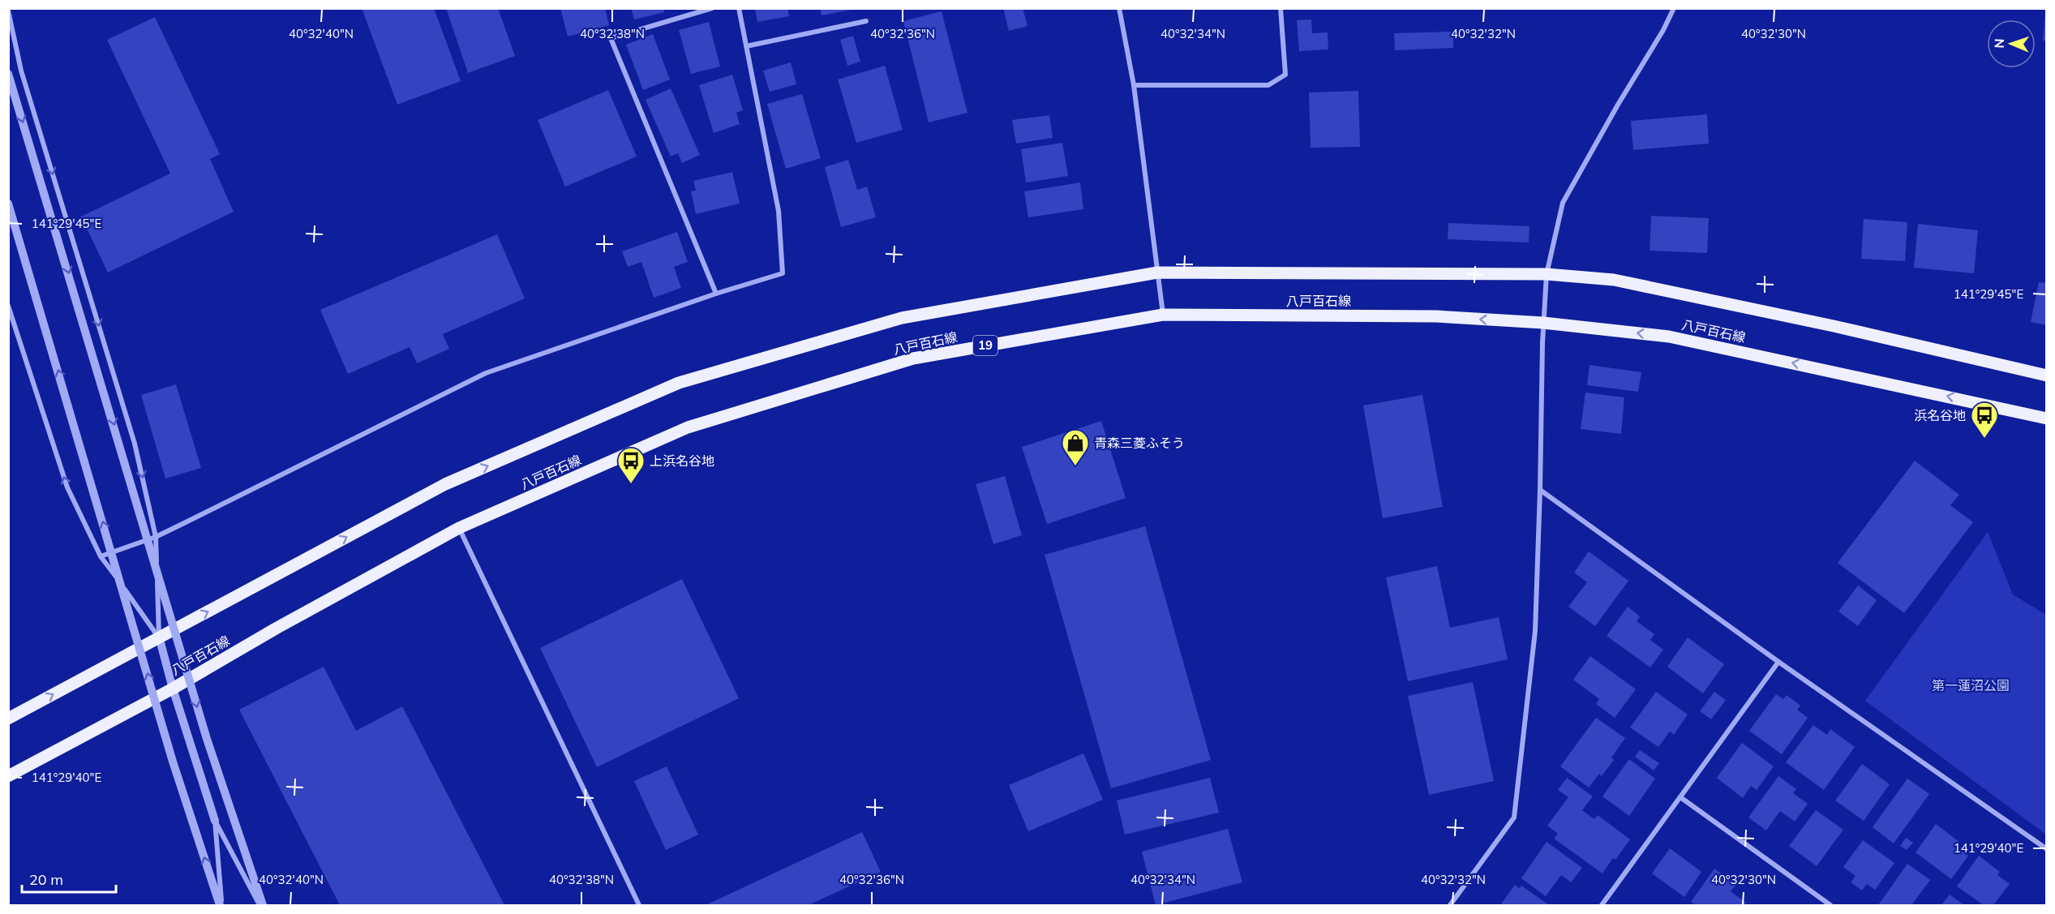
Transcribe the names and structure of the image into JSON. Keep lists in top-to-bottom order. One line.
{"streets":{"main road":["八戸百石線","19"]},"parks":["第一蓮沼公園"],"places":{"bus stop":["浜名谷地","上浜名谷地"],"shop":["青森三菱ふそう"]},"scale_bar":"20 m","north":"left","coordinates":["40°32'40\"N","40°32'38\"N","40°32'36\"N","40°32'34\"N","40°32'32\"N","40°32'30\"N","141°29'45\"E","141°29'40\"E"]}
